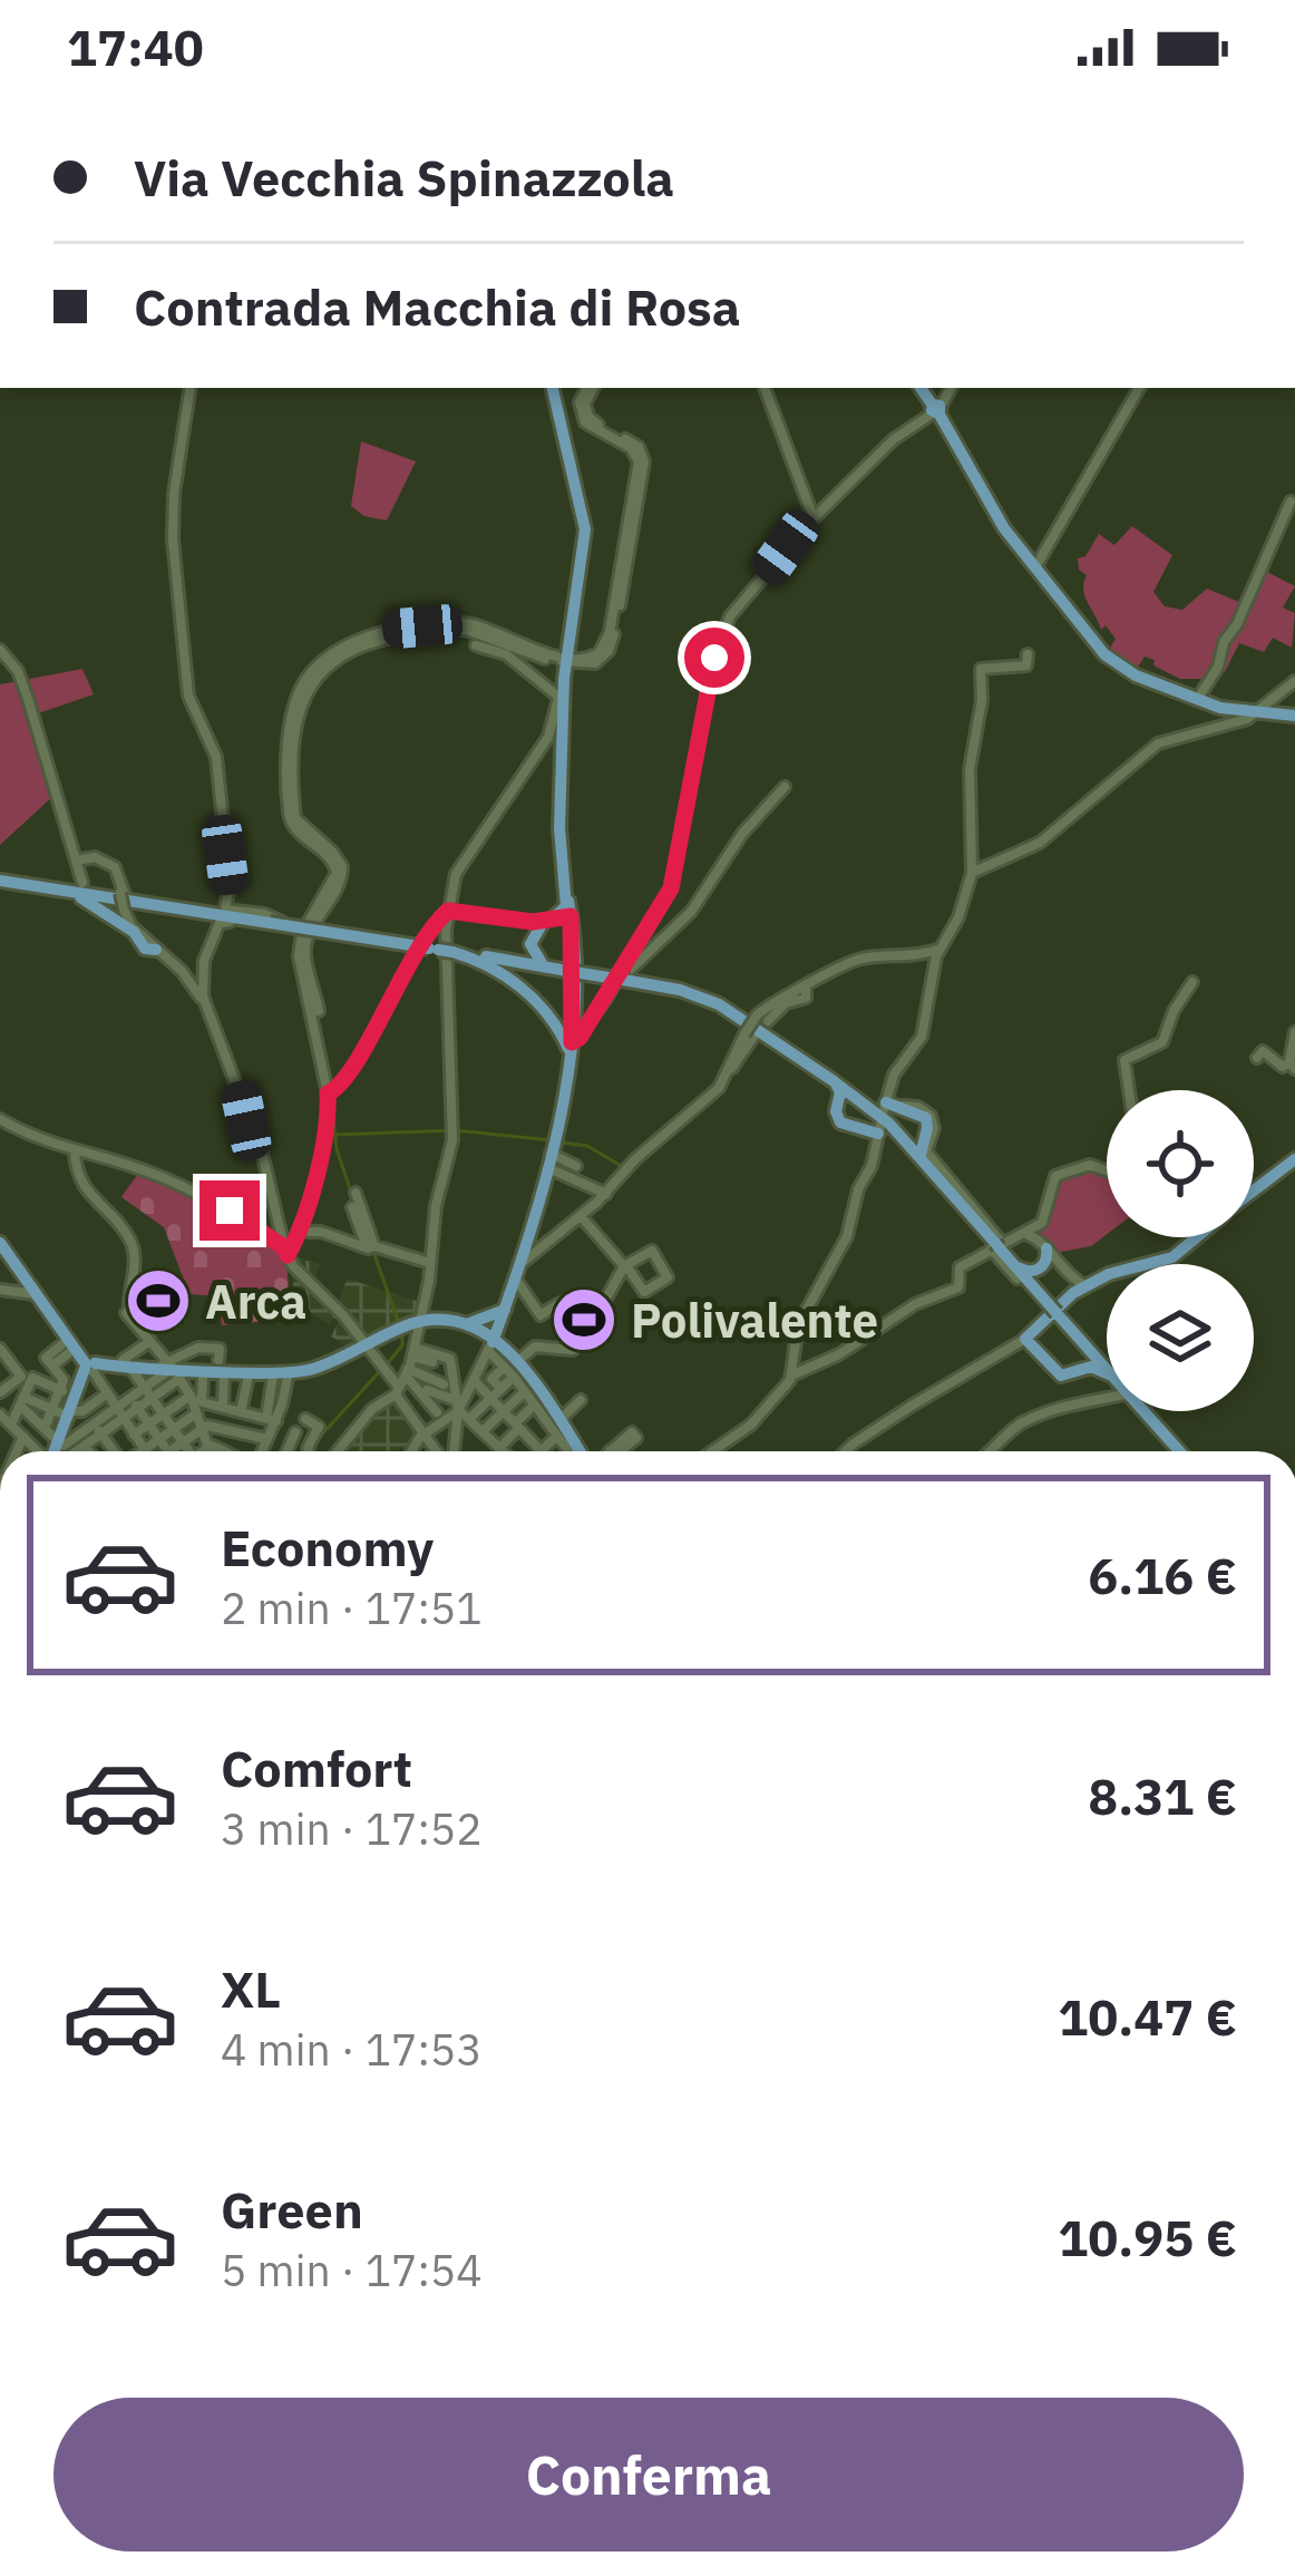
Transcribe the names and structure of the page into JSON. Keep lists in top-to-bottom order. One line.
{"places":{"sports":["Arca","Polivalente"]},"page":{"status":"17:40","banner":["Via Vecchia Spinazzola","Contrada Macchia di Rosa"],"list":[{"name":"Economy","note":"2 min · 17:51","value":"6.16 €"},{"name":"Comfort","note":"3 min · 17:52","value":"8.31 €"},{"name":"XL","note":"4 min · 17:53","value":"10.47 €"},{"name":"Green","note":"5 min · 17:54","value":"10.95 €"}],"buttons":"Conferma"}}
